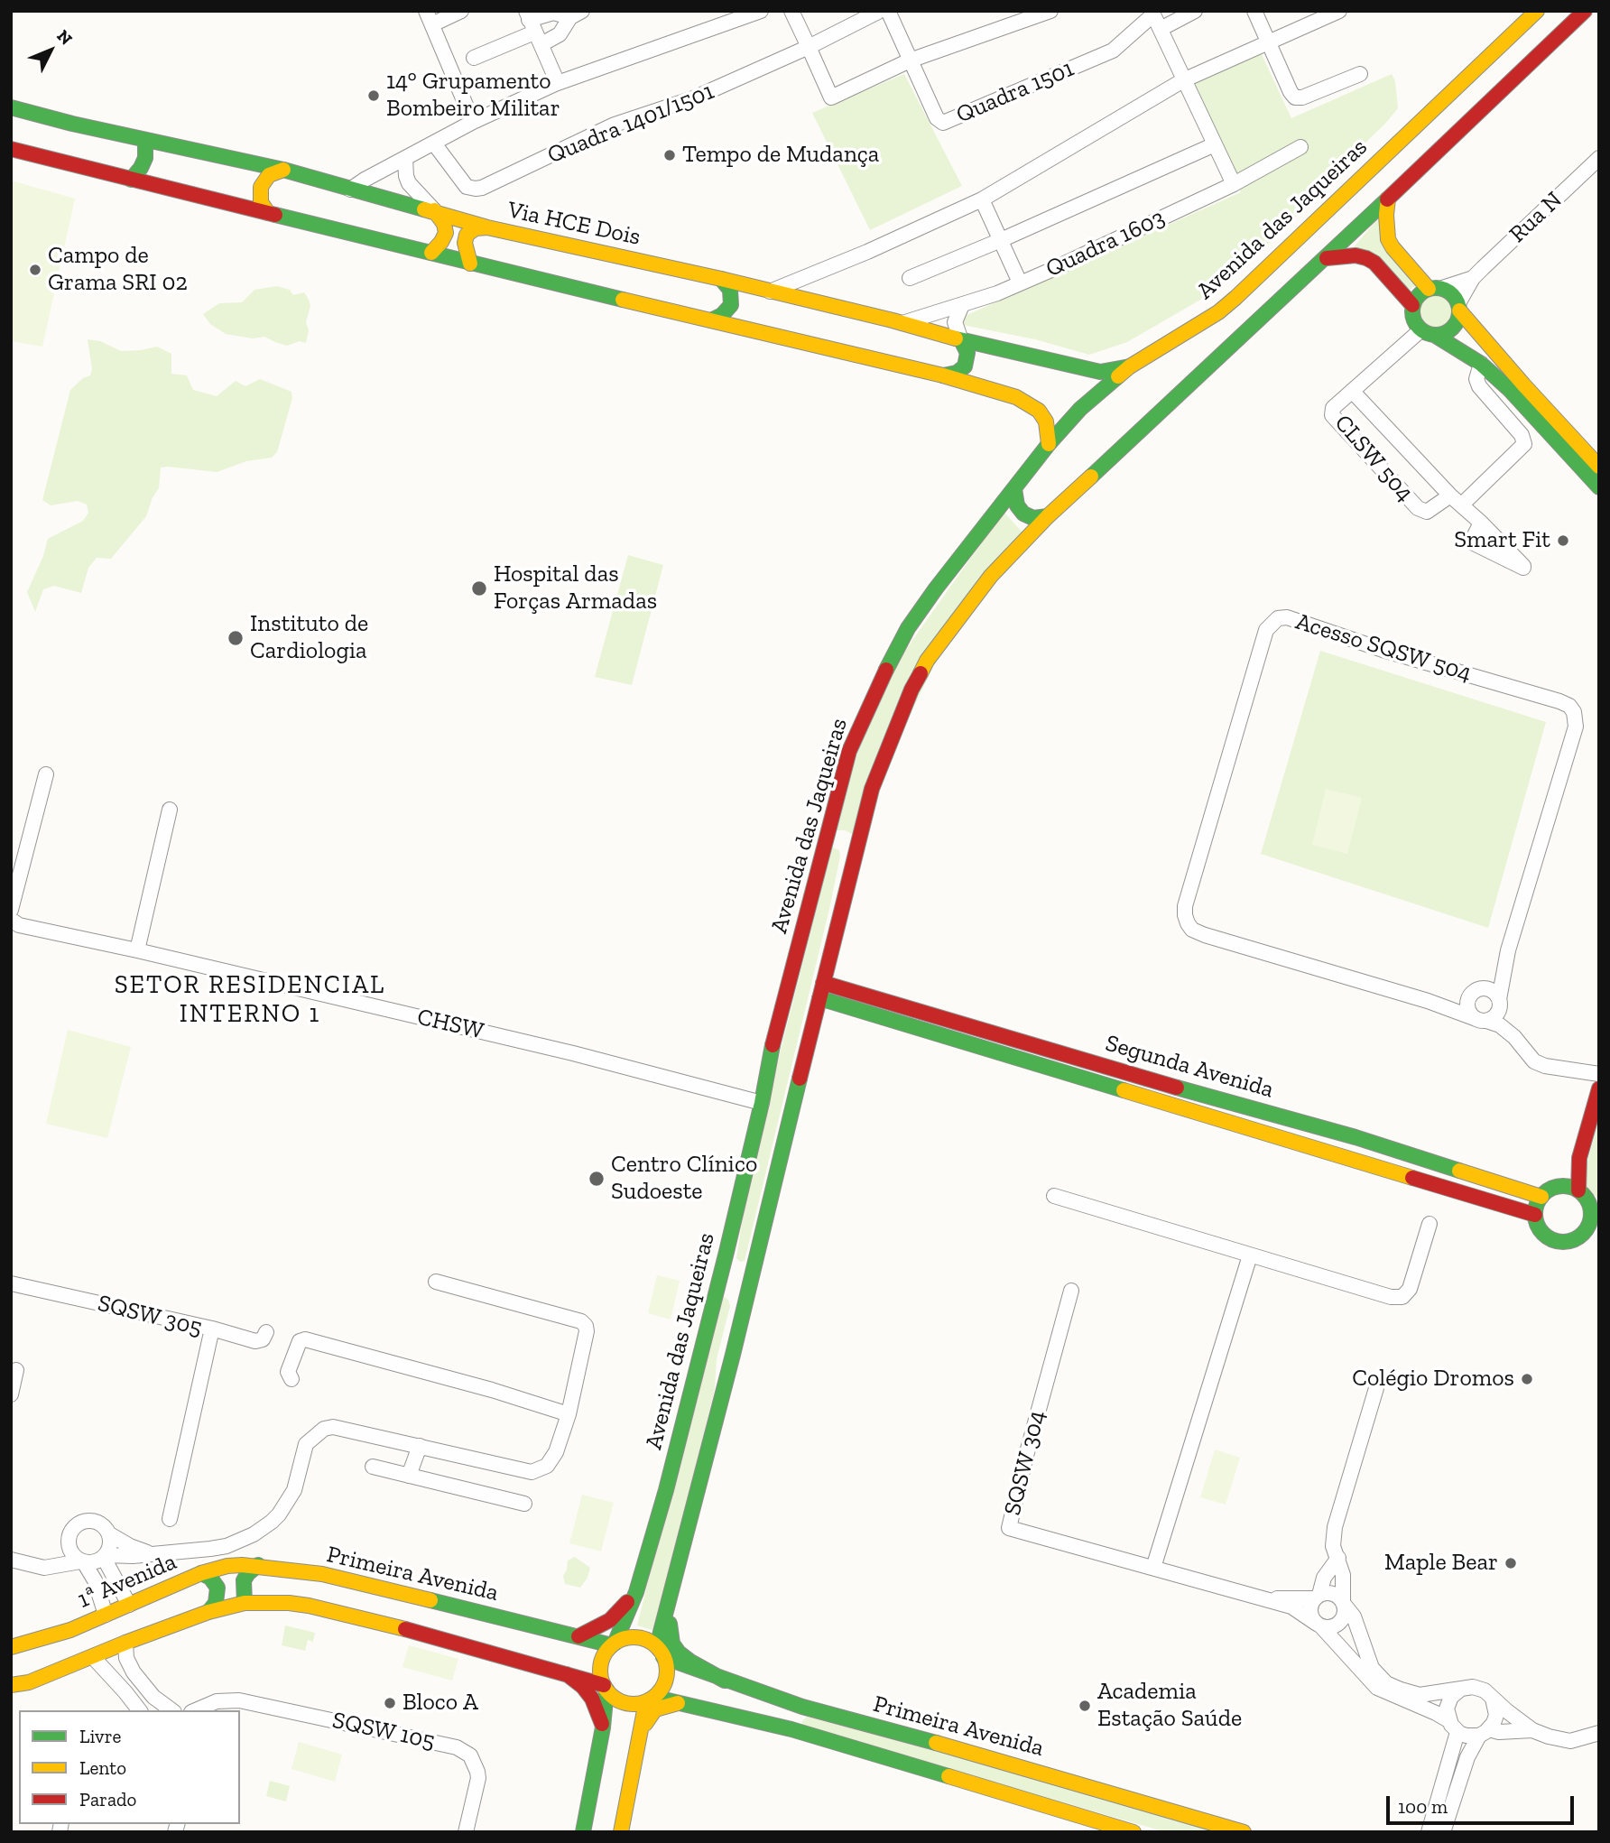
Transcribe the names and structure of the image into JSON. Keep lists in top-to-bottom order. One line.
{"streets":{"main road":["Avenida das Jaqueiras","Via HCE Dois","Segunda Avenida","Primeira Avenida","1ª Avenida"],"street":["Quadra 1501","Quadra 1401/1501","Rua N","Quadra 1603","CLSW 504","Acesso SQSW 504","CHSW","SQSW 305","SQSW 304","SQSW 105"]},"crossings":[["Avenida das Jaqueiras","Via HCE Dois"],["Avenida das Jaqueiras","CHSW"],["Avenida das Jaqueiras","Primeira Avenida"],["Primeira Avenida","1ª Avenida"]],"districts":["SETOR RESIDENCIAL INTERNO 1"],"places":["14° Grupamento Bombeiro Militar","Tempo de Mudança","Campo de Grama SRI 02","Smart Fit","Hospital das Forças Armadas","Instituto de Cardiologia","Centro Clínico Sudoeste","Colégio Dromos","Maple Bear","Bloco A","Academia Estação Saúde"],"legend":["Livre","Lento","Parado"],"scale_bar":"100 m","north":"top right"}
